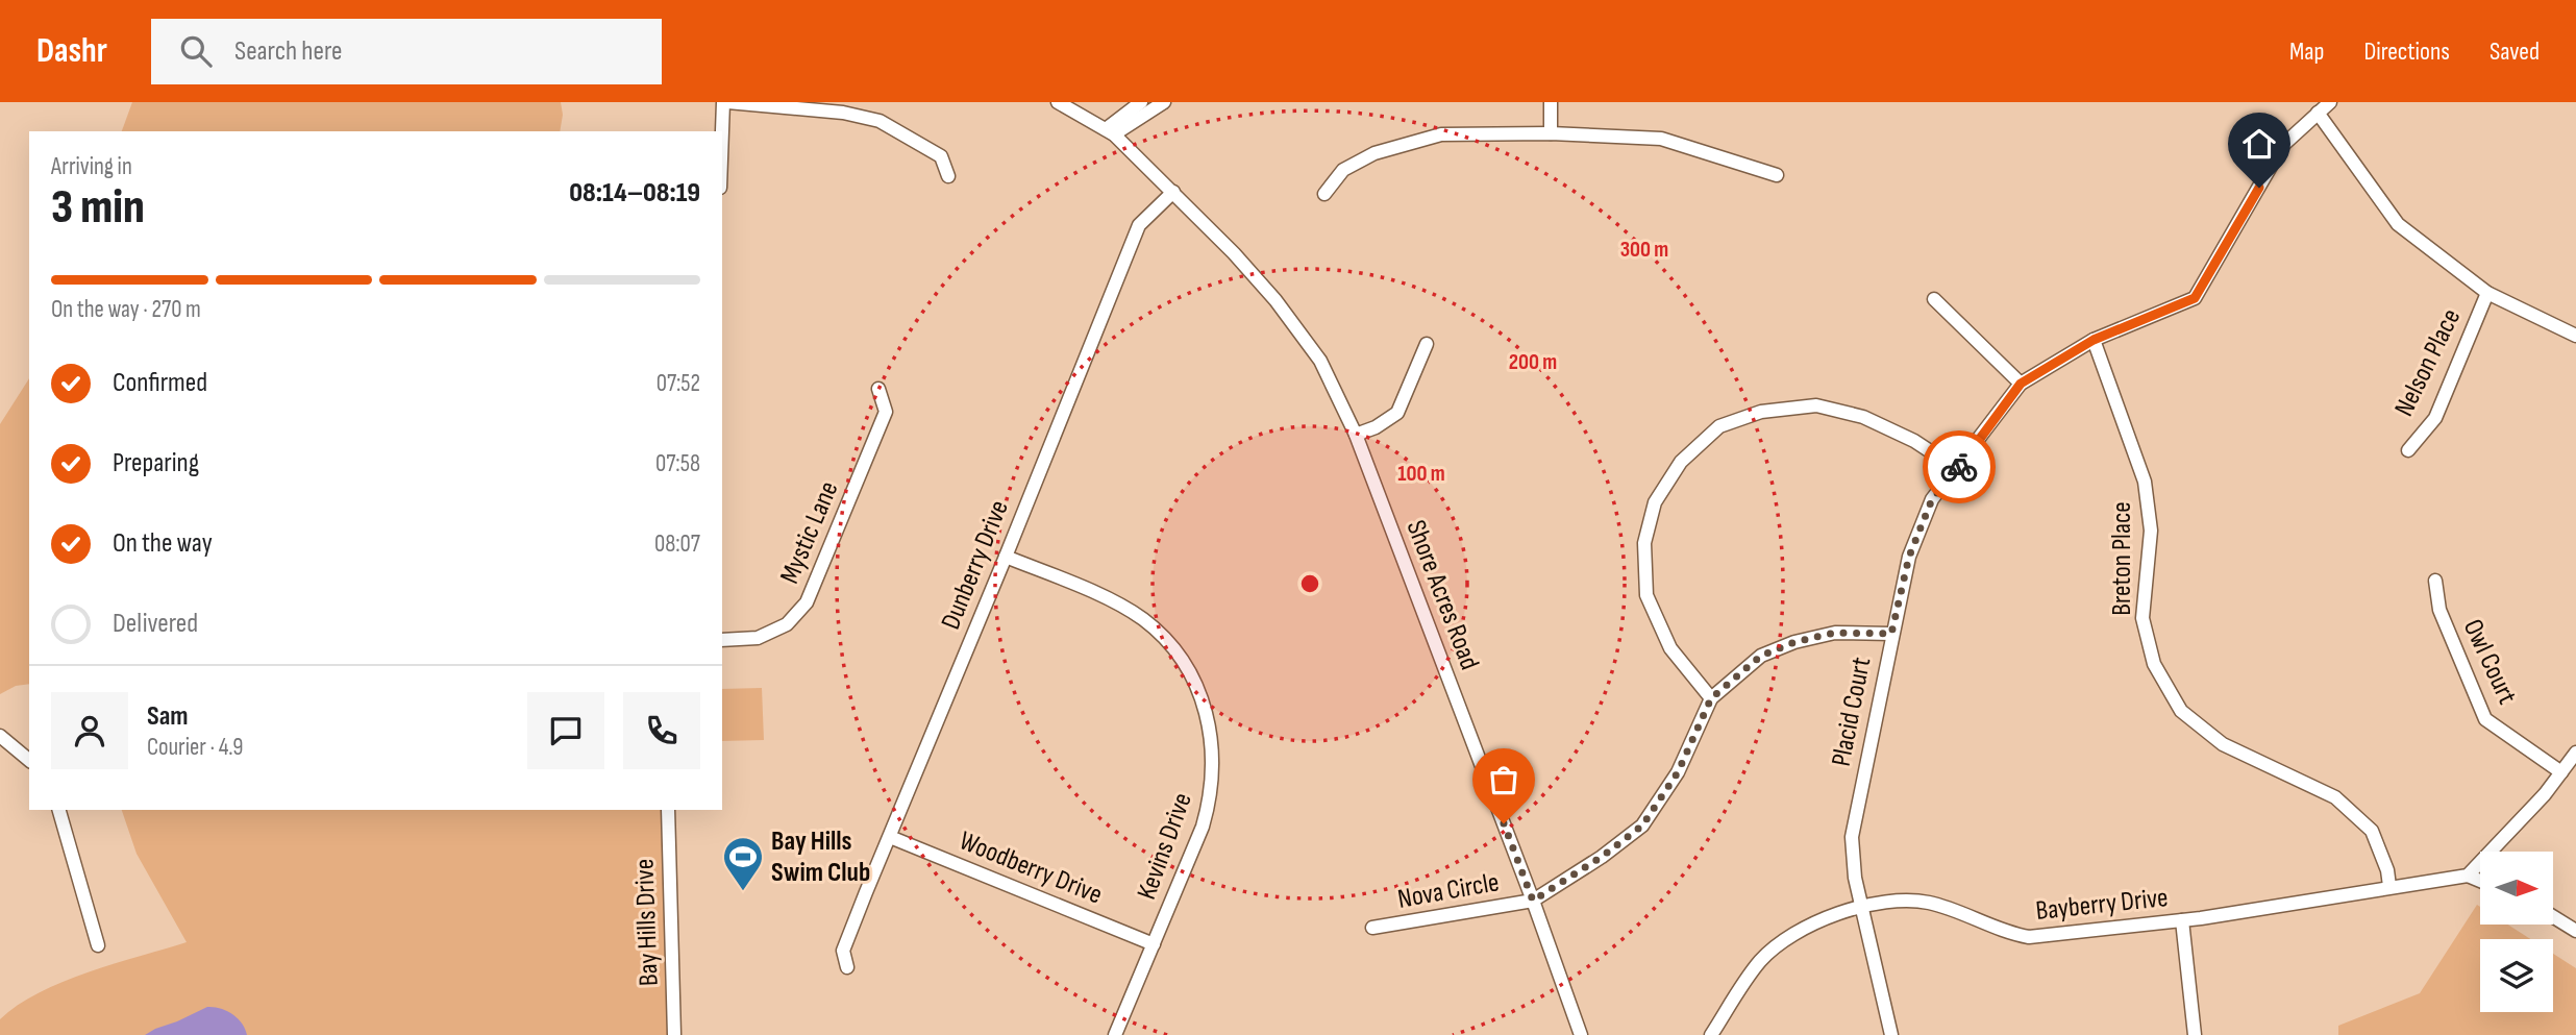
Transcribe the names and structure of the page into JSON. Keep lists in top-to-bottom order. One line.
{"streets":{"street":["Nelson Place","Mystic Lane","Breton Place","Dunberry Drive","Shore Acres Road","Owl Court","Placid Court","Kevins Drive","Woodberry Drive","Nova Circle","Bayberry Drive","Bay Hills Drive"]},"crossings":[["Breton Place","Placid Court"],["Breton Place","Bayberry Drive"],["Dunberry Drive","Shore Acres Road"],["Dunberry Drive","Kevins Drive"],["Dunberry Drive","Woodberry Drive"],["Shore Acres Road","Nova Circle"],["Placid Court","Bayberry Drive"],["Kevins Drive","Woodberry Drive"]],"places":{"sports":["Bay Hills Swim Club"]},"north":"right","page":{"header":"Dashr","search":"Search here","nav":["Map","Directions","Saved"],"heading":["3 min","Arriving in","08:14–08:19"],"panel":["Sam","Courier · 4.9"],"bar":"On the way · 270 m","list":[["Confirmed","07:52"],["Preparing","07:58"],["On the way","08:07"],"Delivered"]},"rings":["300 m","200 m","100 m"]}
